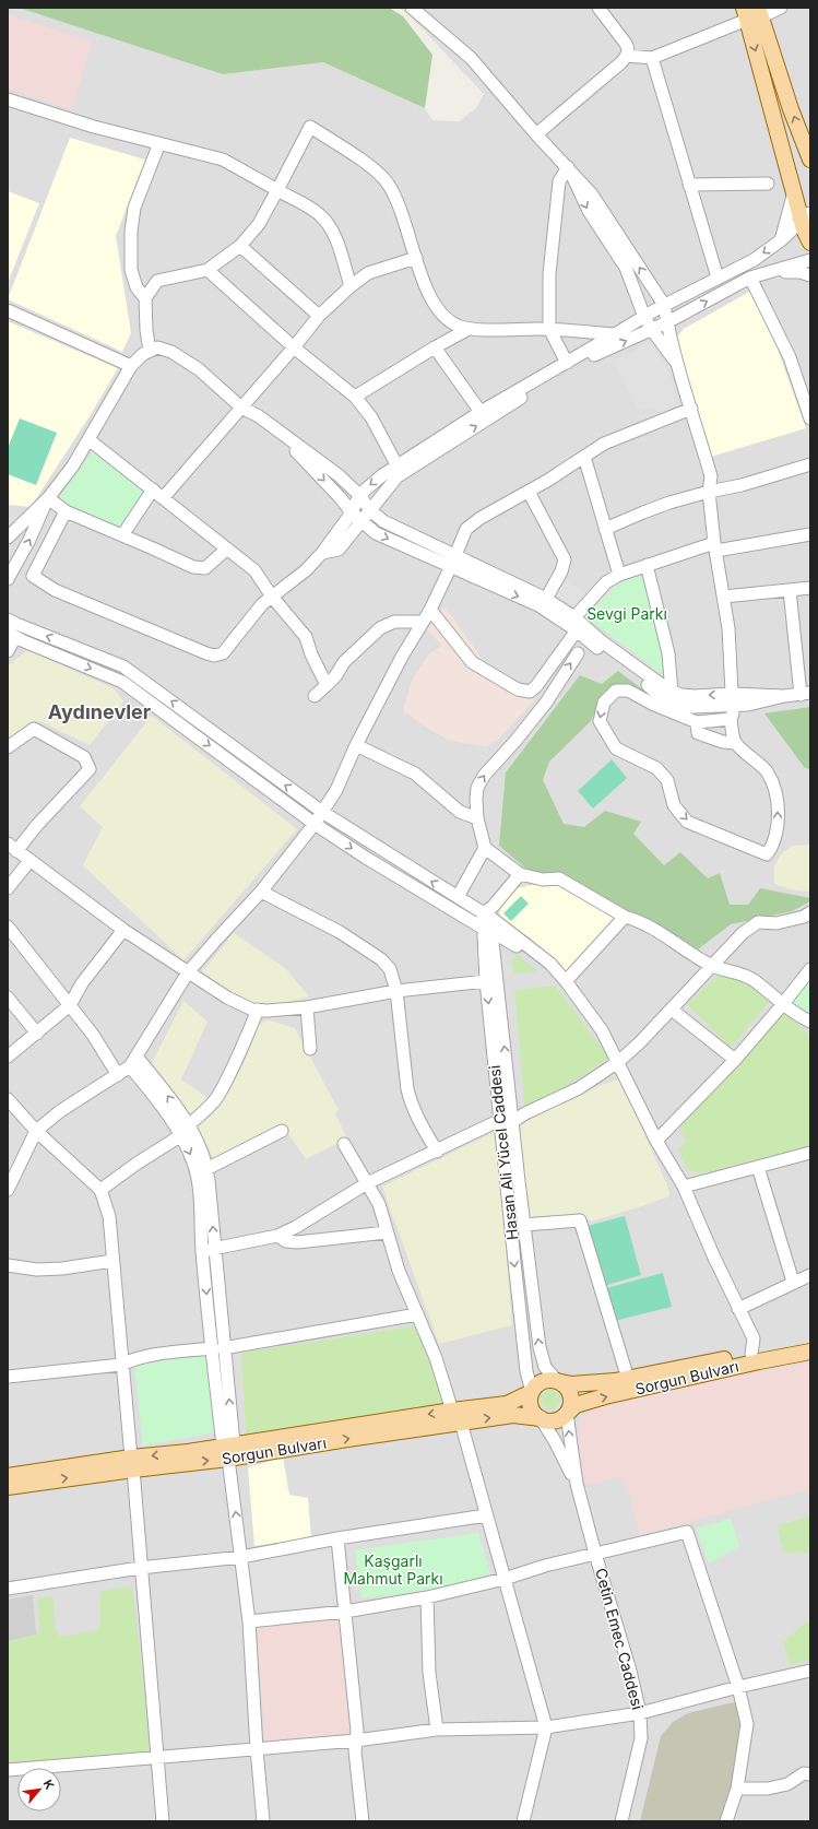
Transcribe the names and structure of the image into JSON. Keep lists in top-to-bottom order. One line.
{"streets":{"main road":["Sorgun Bulvarı"],"street":["Hasan Ali Yücel Caddesi","Cetin Emec Caddesi"]},"crossings":[["Hasan Ali Yücel Caddesi","Sorgun Bulvarı"]],"districts":["Aydınevler"],"parks":["Sevgi Parkı","Kaşgarlı Mahmut Parkı"],"north":"top right"}
